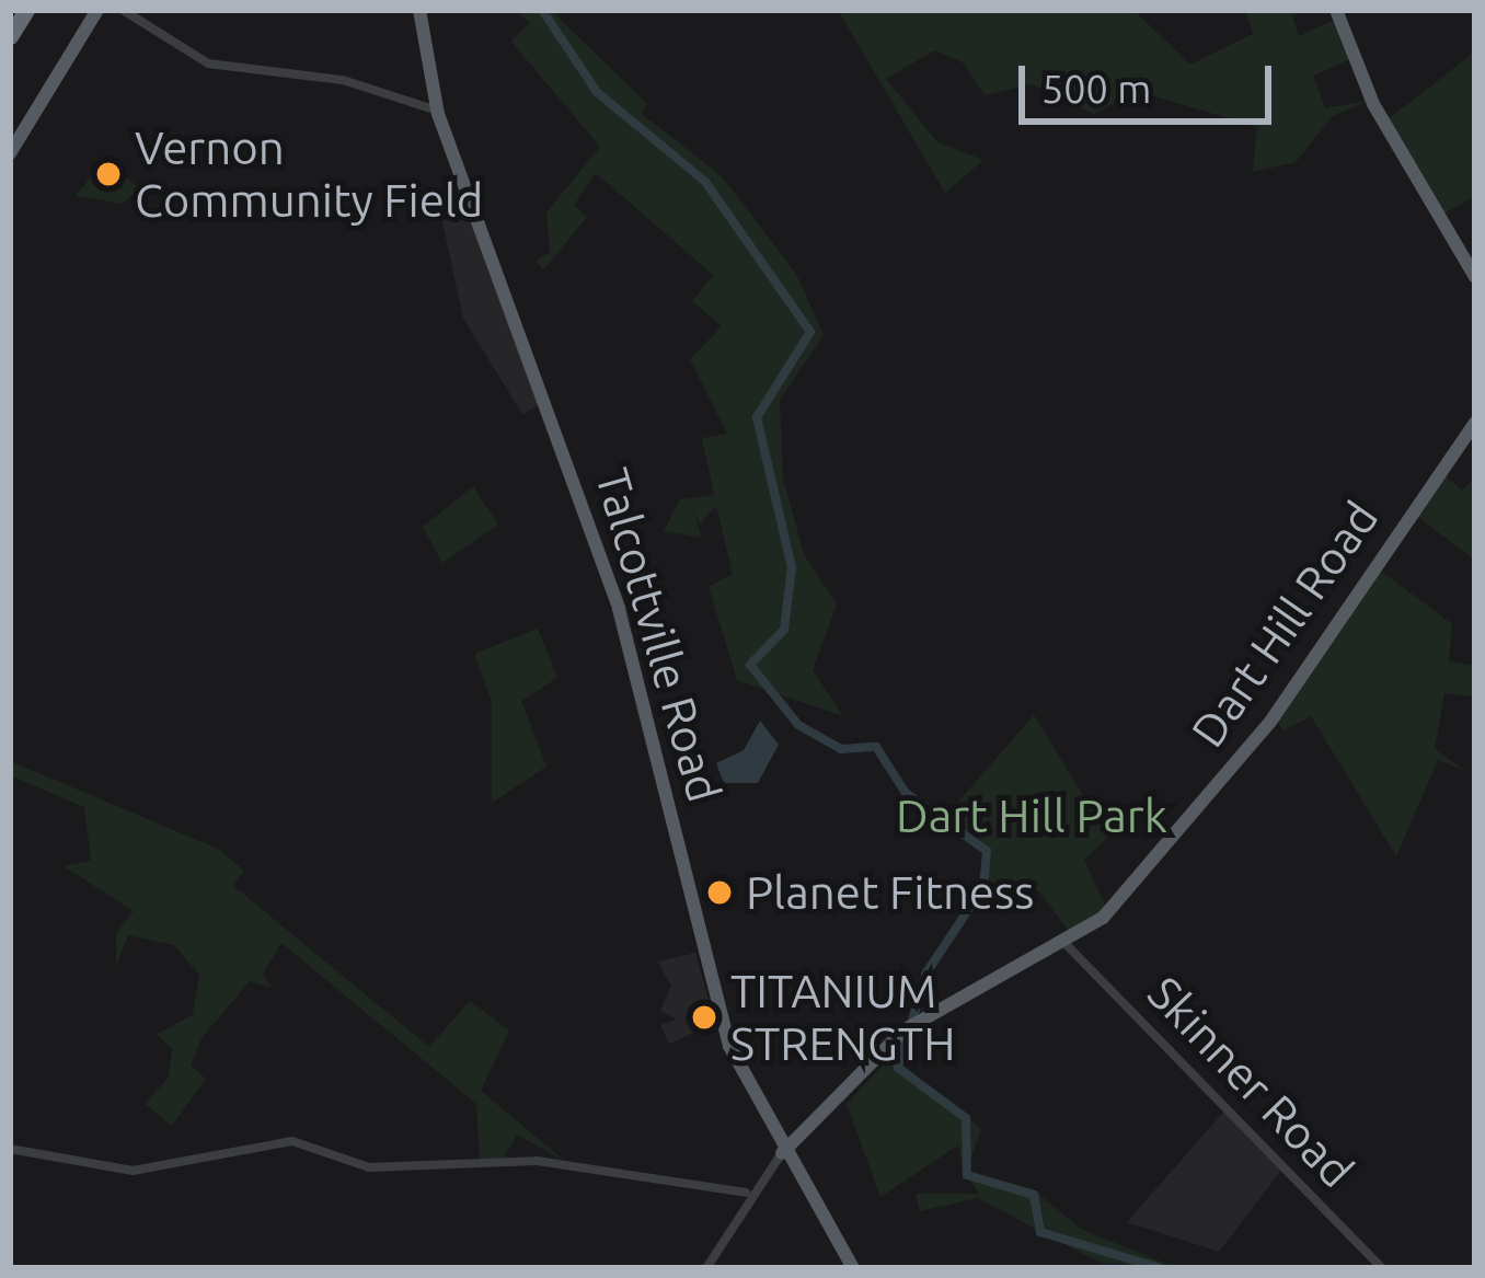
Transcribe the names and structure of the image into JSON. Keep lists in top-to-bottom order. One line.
{"streets":{"main road":["Dart Hill Road","Talcottville Road"],"street":["Skinner Road"]},"crossings":[["Dart Hill Road","Talcottville Road"],["Dart Hill Road","Skinner Road"]],"parks":["Dart Hill Park"],"places":["Vernon Community Field","Planet Fitness","TITANIUM STRENGTH"],"scale_bar":"500 m"}
